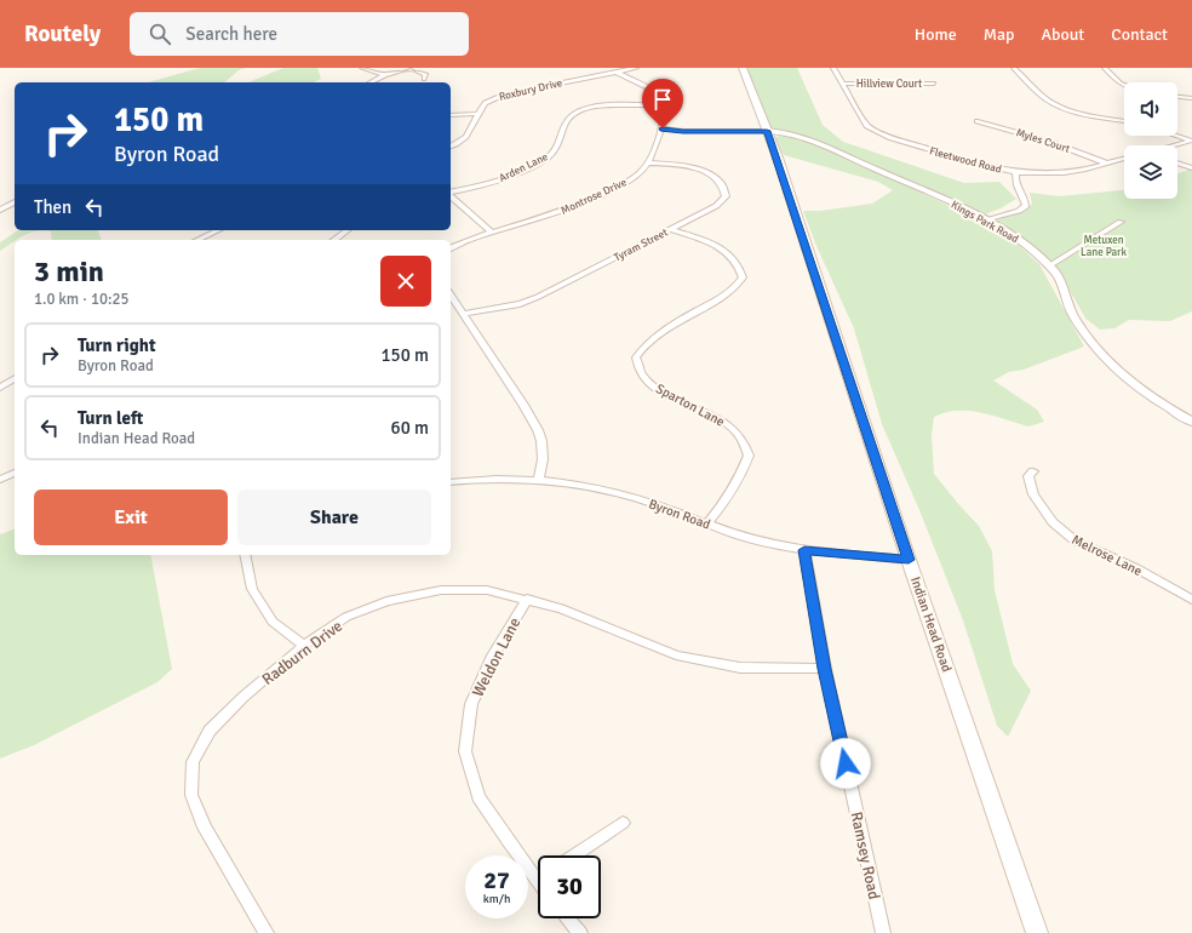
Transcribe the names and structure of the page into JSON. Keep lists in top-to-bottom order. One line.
{"streets":{"main road":["Indian Head Road"],"street":["Hillview Court","Roxbury Drive","Myles Court","Fleetwood Road","Arden Lane","Montrose Drive","Kings Park Road","Tyram Street","Sparton Lane","Byron Road","Melrose Lane","Radburn Drive","Weldon Lane","Ramsey Road"]},"crossings":[["Hillview Court","Fleetwood Road"],["Myles Court","Fleetwood Road"],["Arden Lane","Montrose Drive"],["Montrose Drive","Tyram Street"],["Kings Park Road","Indian Head Road"],["Tyram Street","Sparton Lane"],["Sparton Lane","Byron Road"],["Byron Road","Indian Head Road"],["Byron Road","Ramsey Road"],["Radburn Drive","Weldon Lane"],["Radburn Drive","Ramsey Road"]],"parks":["Metuxen Lane Park"],"page":{"header":"Routely","search":"Search here","nav":["Home","Map","About","Contact"],"turn":["150 m","Byron Road"],"then":"Then","heading":["3 min","1.0 km · 10:25"],"list":[{"name":"Turn right","note":"Byron Road","value":"150 m"},{"name":"Turn left","note":"Indian Head Road","value":"60 m"}],"buttons":["Exit","Share"],"speed":"27 km/h","limit":"30"}}
